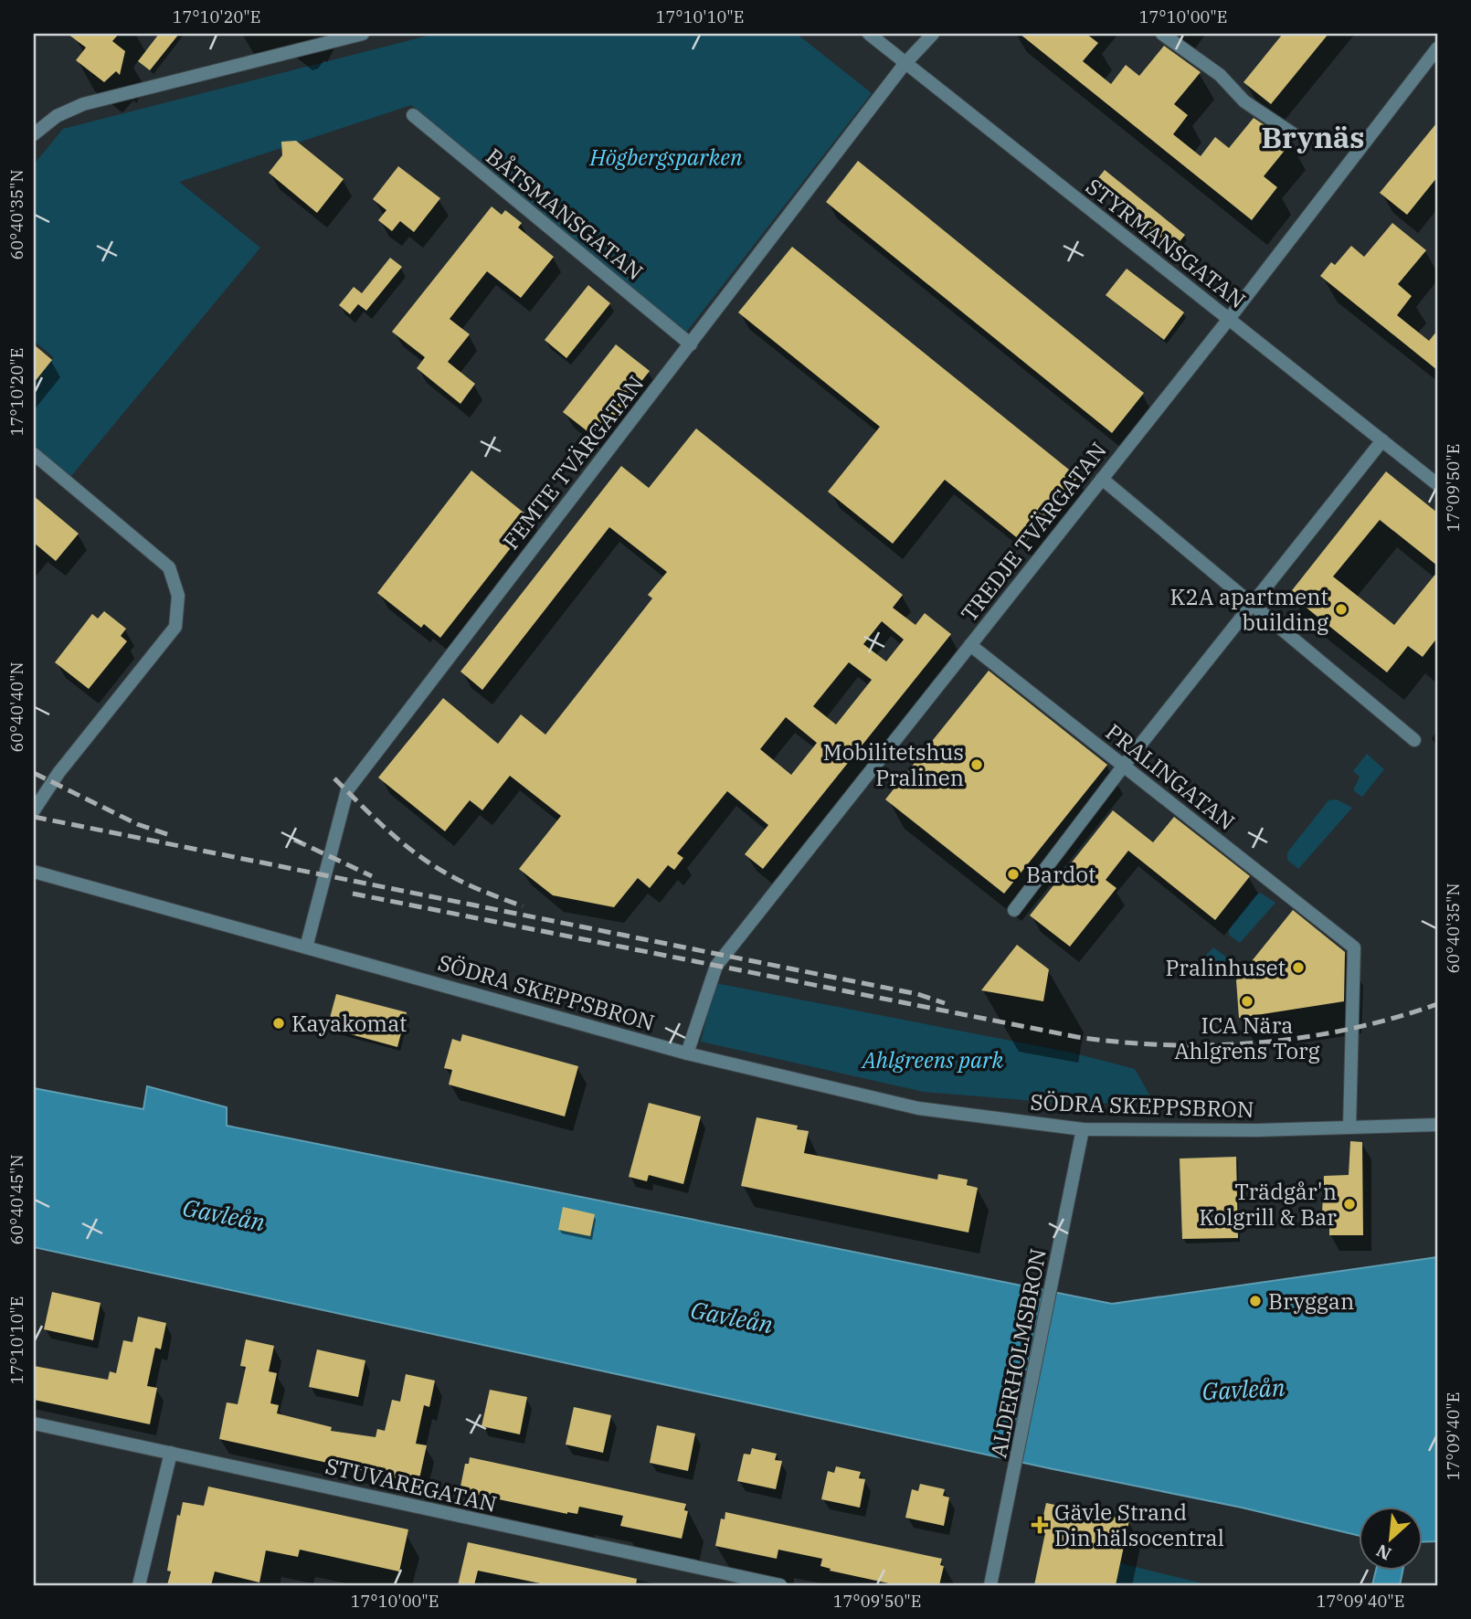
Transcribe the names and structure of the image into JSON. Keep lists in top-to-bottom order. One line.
{"streets":{"street":["BÅTSMANSGATAN","STYRMANSGATAN","FEMTE TVÄRGATAN","TREDJE TVÄRGATAN","PRALINGATAN","SÖDRA SKEPPSBRON","ALDERHOLMSBRON","STUVAREGATAN"]},"crossings":[["BÅTSMANSGATAN","FEMTE TVÄRGATAN"],["STYRMANSGATAN","FEMTE TVÄRGATAN"],["STYRMANSGATAN","TREDJE TVÄRGATAN"],["FEMTE TVÄRGATAN","SÖDRA SKEPPSBRON"],["TREDJE TVÄRGATAN","PRALINGATAN"],["TREDJE TVÄRGATAN","SÖDRA SKEPPSBRON"],["PRALINGATAN","SÖDRA SKEPPSBRON"],["SÖDRA SKEPPSBRON","ALDERHOLMSBRON"]],"districts":["Brynäs"],"water":["Gavleån"],"parks":["Högbergsparken","Ahlgreens park"],"places":{"other":["K2A apartment building","Mobilitetshus Pralinen","Bardot","Pralinhuset","ICA Nära Ahlgrens Torg","Kayakomat","Trädgår'n Kolgrill & Bar","Bryggan"],"health":["Gävle Strand Din hälsocentral"]},"north":"bottom left","coordinates":["17°10'20\"E","17°10'10\"E","17°10'00\"E","60°40'35\"N","17°09'50\"E","60°40'40\"N","60°40'45\"N","17°09'40\"E"]}
